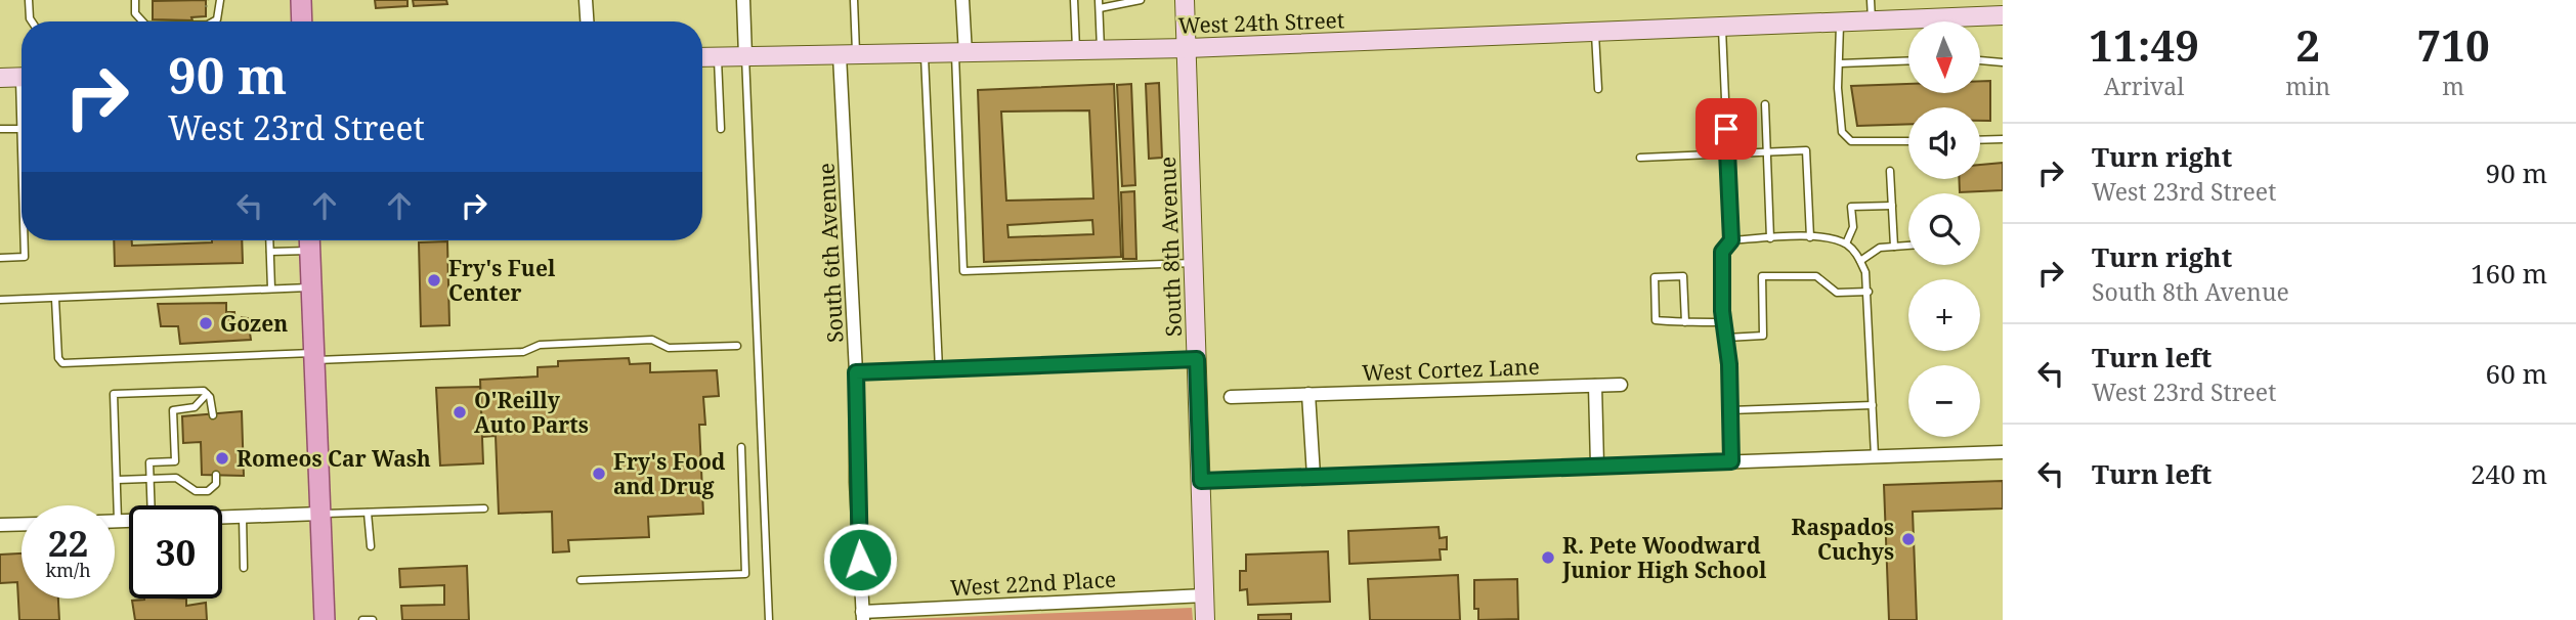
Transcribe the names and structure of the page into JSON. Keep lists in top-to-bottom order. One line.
{"streets":{"main road":["West 24th Street","South 8th Avenue"],"street":["South 6th Avenue","West Cortez Lane","West 22nd Place"]},"crossings":[["West 24th Street","South 8th Avenue"],["West 24th Street","South 6th Avenue"],["South 8th Avenue","West 22nd Place"],["South 6th Avenue","West 22nd Place"]],"places":["Fry's Fuel Center","Gozen","O'Reilly Auto Parts","Romeos Car Wash","Fry's Food and Drug","Raspados Cuchys","R. Pete Woodward Junior High School"],"north":"bottom","page":{"eta":["11:49","Arrival","2","min","710","m"],"map_buttons":["+","−"],"turn":["90 m","West 23rd Street"],"list":[{"name":"Turn right","note":"West 23rd Street","value":"90 m"},{"name":"Turn right","note":"South 8th Avenue","value":"160 m"},{"name":"Turn left","note":"West 23rd Street","value":"60 m"},{"name":"Turn left","value":"240 m"}],"speed":"22 km/h","limit":"30"}}
